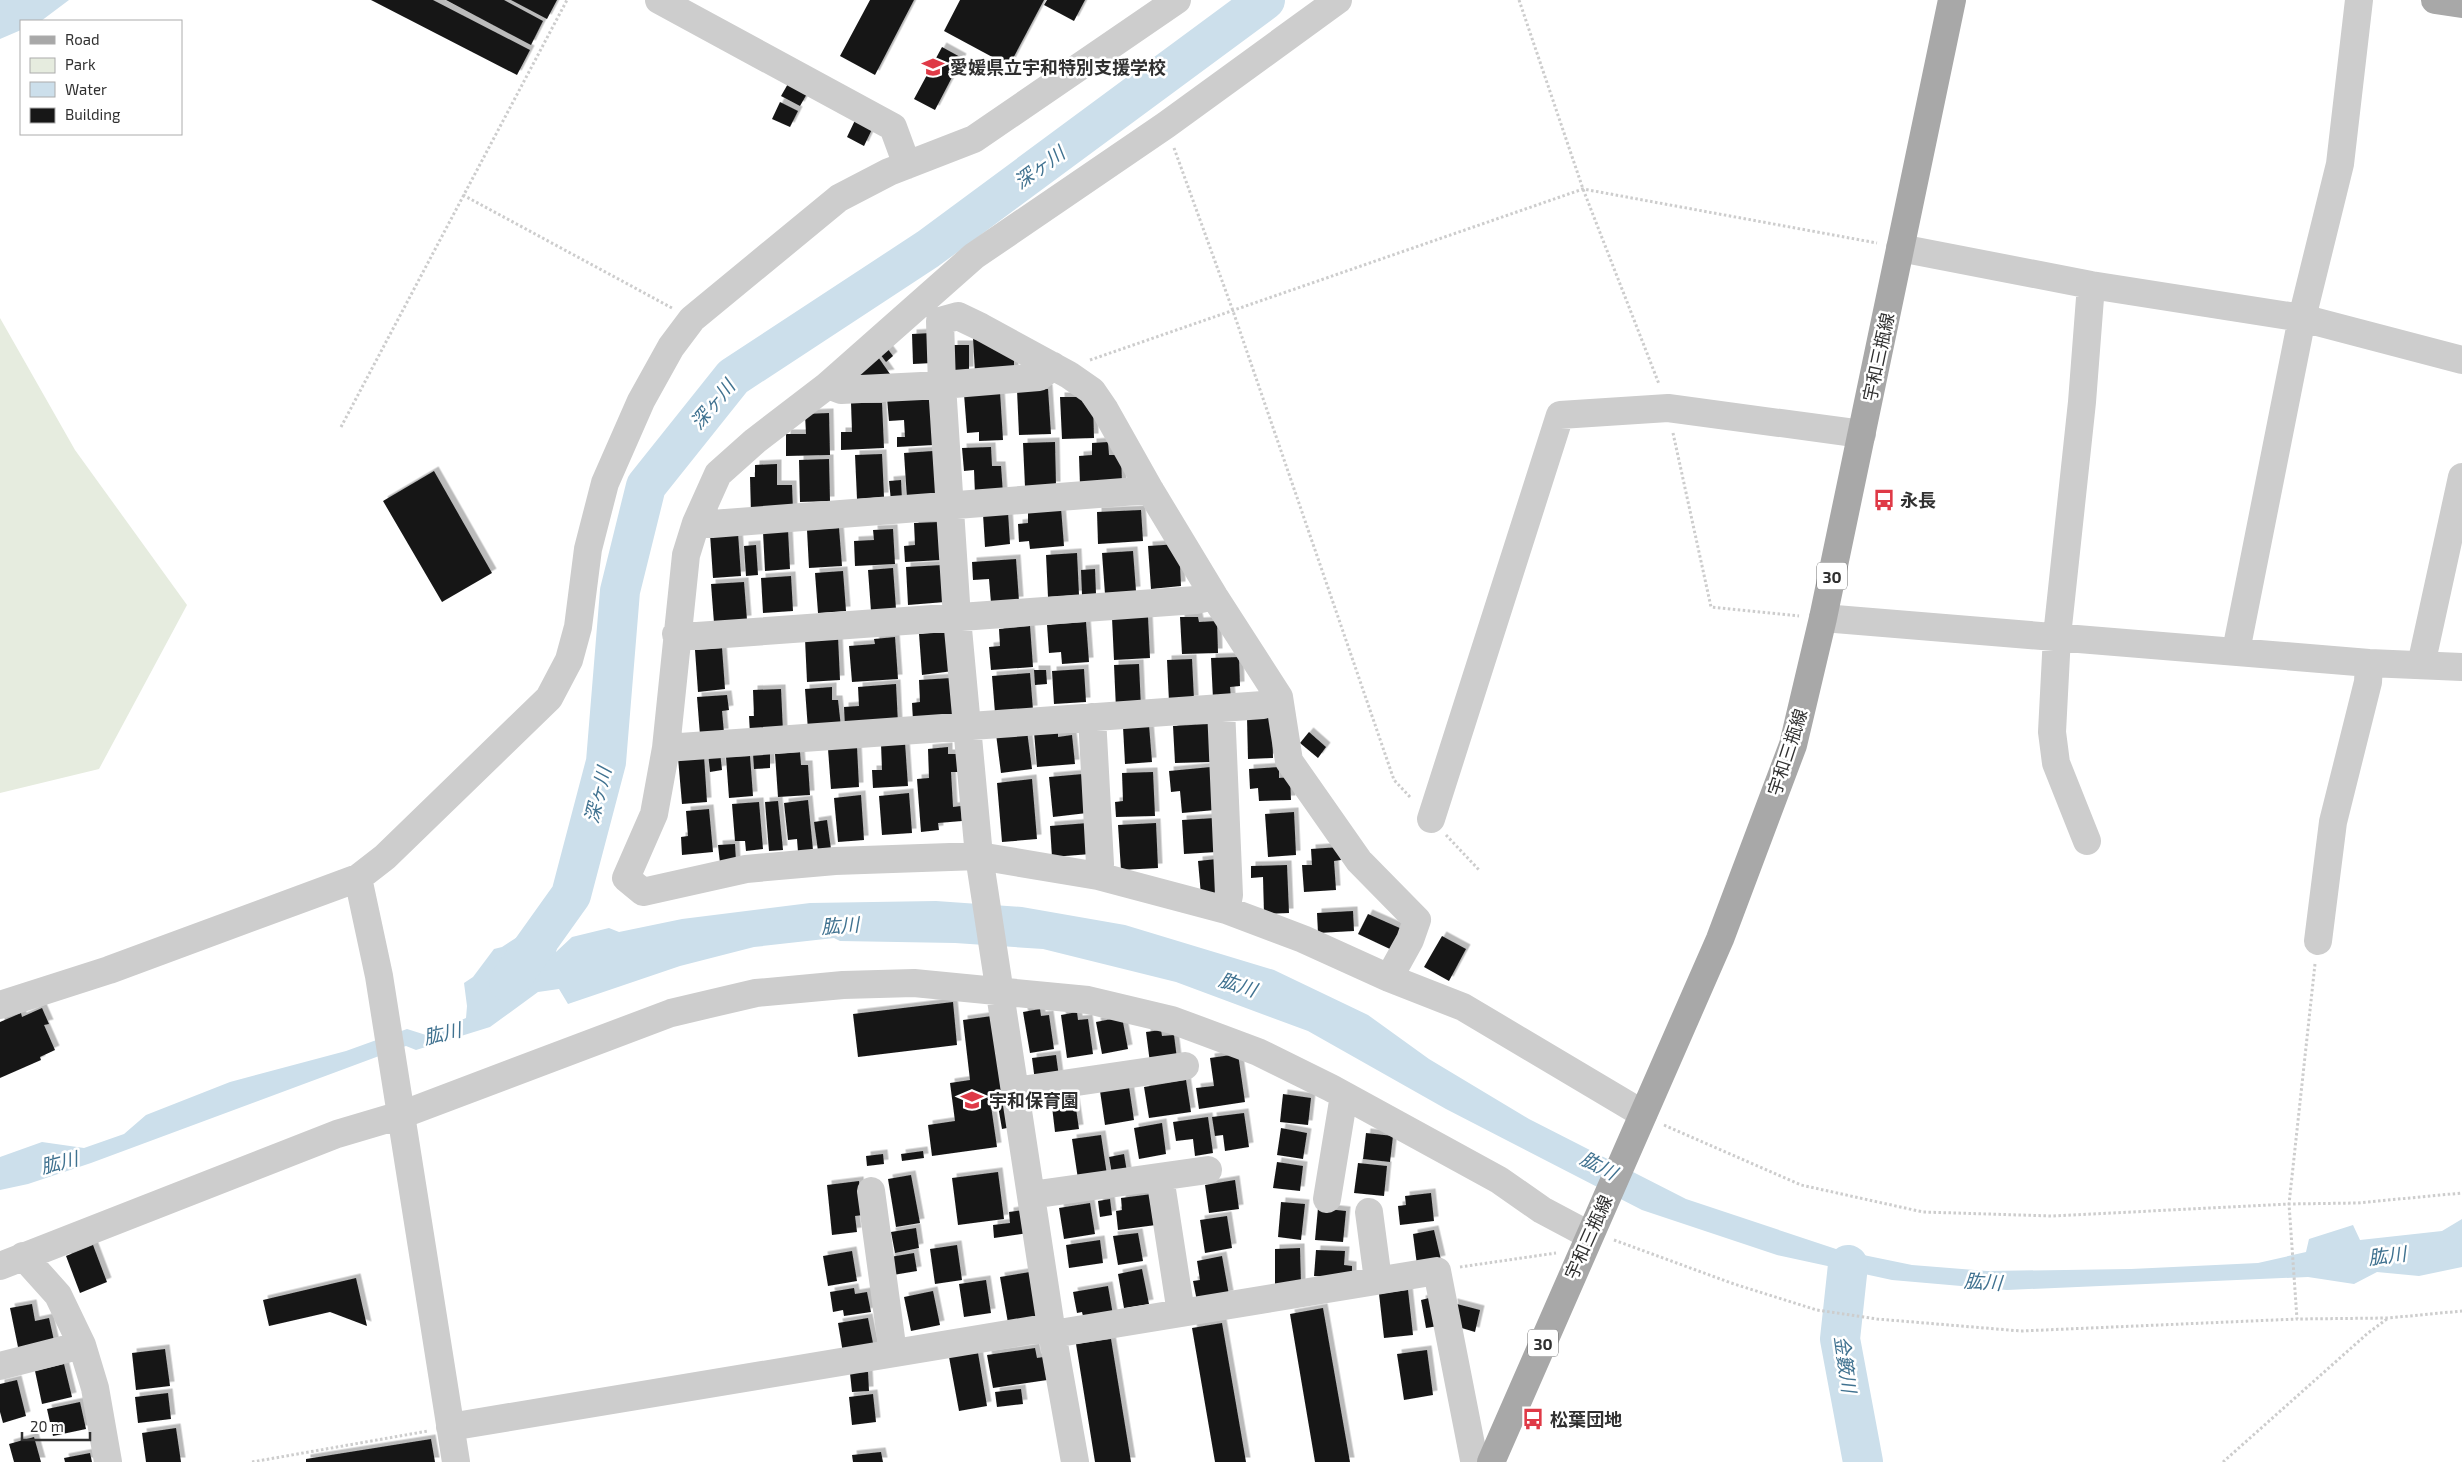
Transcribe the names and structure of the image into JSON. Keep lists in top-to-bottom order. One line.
{"streets":{"main road":["宇和三瓶線","30"]},"water":["深ヶ川","肱川","金籔川"],"places":{"school or university":["愛媛県立宇和特別支援学校","宇和保育園"],"bus stop":["永長","松葉団地"]},"legend":["Road","Park","Water","Building"],"scale_bar":"20 m"}
